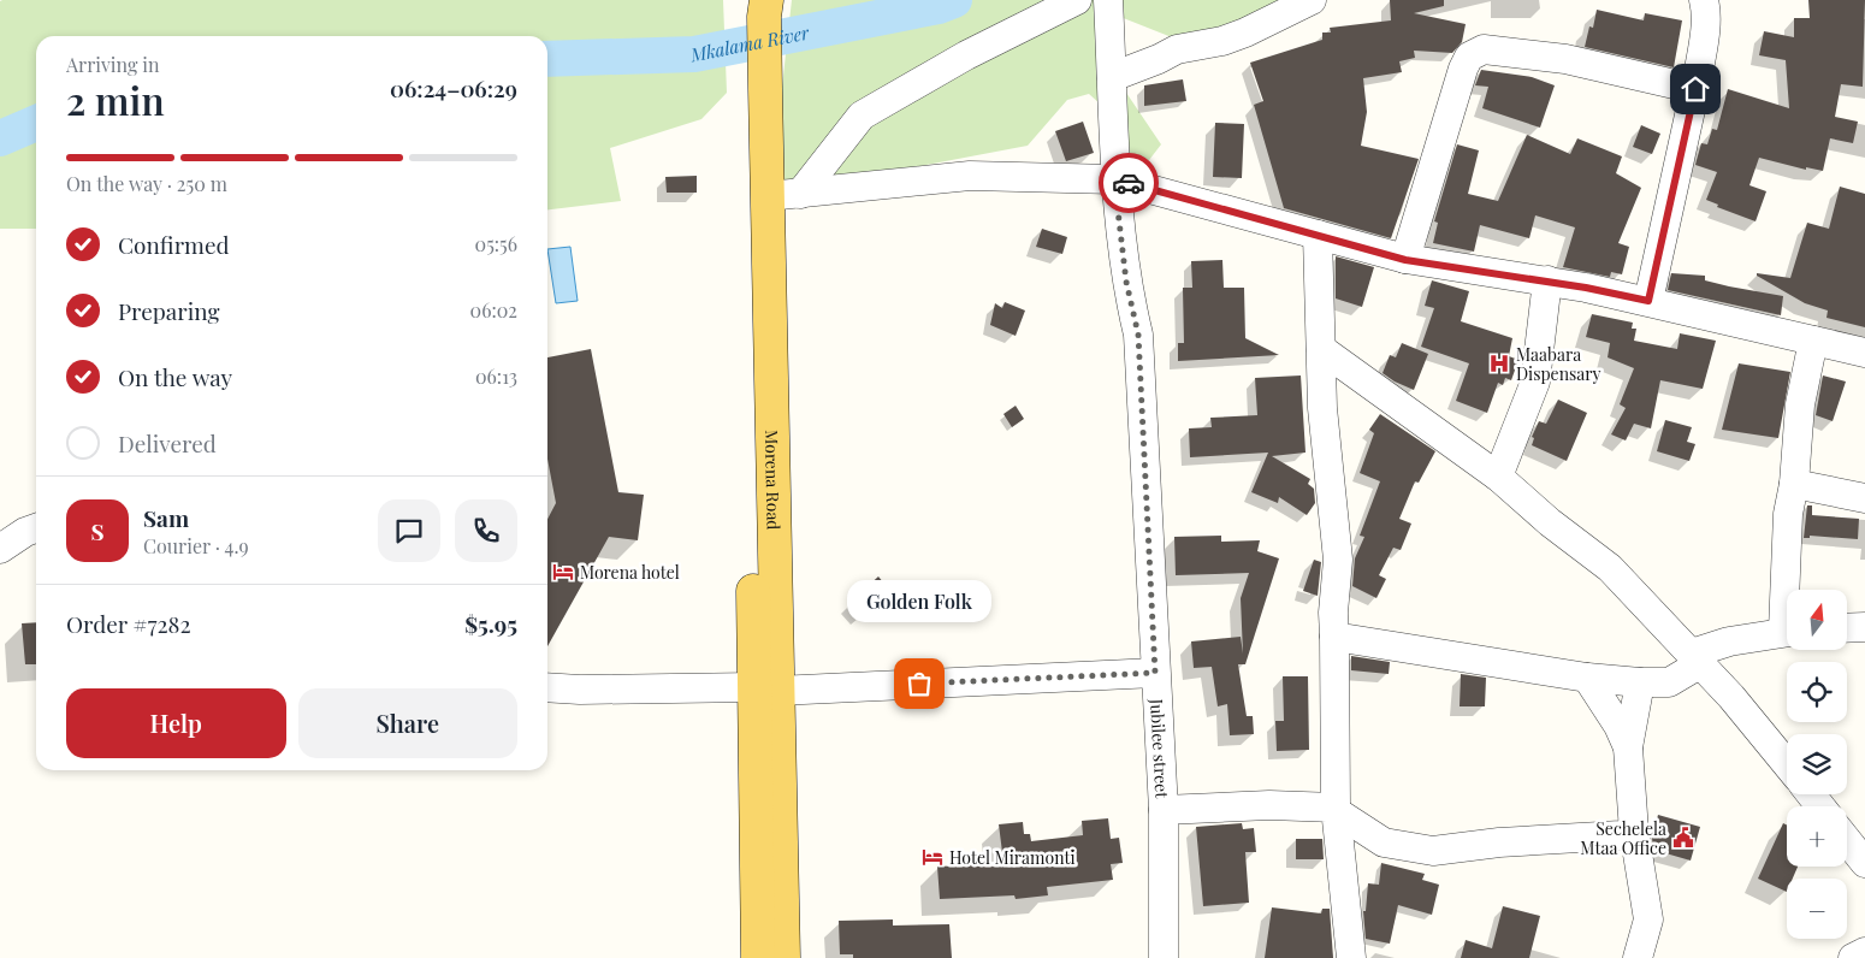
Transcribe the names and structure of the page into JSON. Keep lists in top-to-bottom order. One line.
{"streets":{"main road":["Morena Road"],"street":["Jubilee street"]},"water":["Mkalama River"],"places":{"hospital":["Maabara Dispensary"],"hotel":["Morena hotel","Hotel Miramonti"],"other":["Golden Folk"],"public building":["Sechelela Mtaa Office"]},"north":"top","page":{"heading":["2 min","Arriving in","06:24–06:29"],"panel":["Sam","Courier · 4.9","Order #7282","$5.95"],"bar":"On the way · 250 m","list":[["Confirmed","05:56"],["Preparing","06:02"],["On the way","06:13"],"Delivered"],"round":"S","bubble":"Golden Folk","map_buttons":["+","−"],"buttons":["Help","Share"]}}
